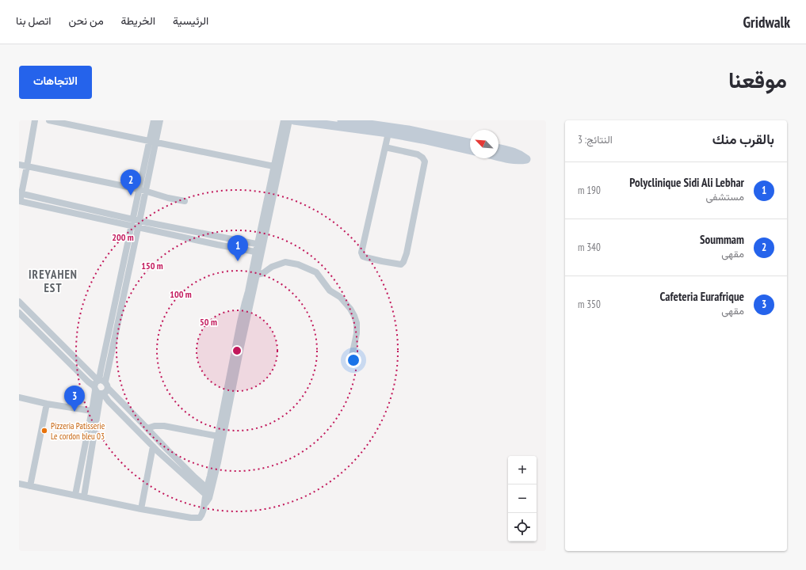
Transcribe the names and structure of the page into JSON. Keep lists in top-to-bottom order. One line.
{"districts":["IREYAHEN EST"],"places":["Pizzeria Patisserie Le cordon bleu 03"],"north":"top left","page":{"header":"Gridwalk","nav":["الرئيسية","الخريطة","من نحن","اتصل بنا"],"title":"موقعنا","buttons":"الاتجاهات","heading":["بالقرب منك","النتائج: 3"],"list":[{"mark":"1","name":"Polyclinique Sidi Ali Lebhar","note":"مستشفى","value":"190 m"},{"mark":"2","name":"Soummam","note":"مقهى","value":"340 m"},{"mark":"3","name":"Cafeteria Eurafrique","note":"مقهى","value":"350 m"}],"pins":["2","1","3"],"map_buttons":["+","−"]},"rings":["200 m","150 m","100 m","50 m"]}
